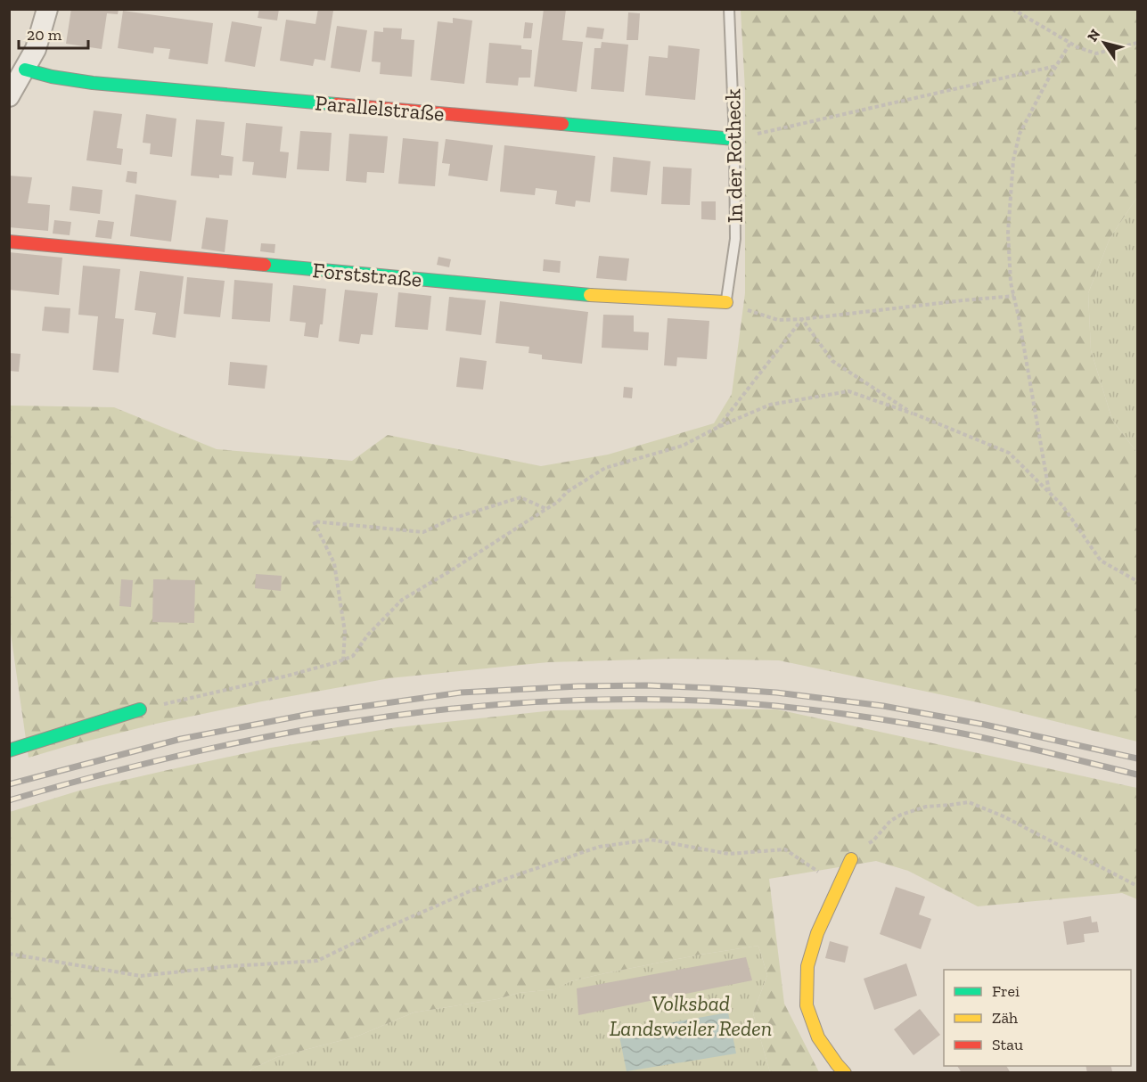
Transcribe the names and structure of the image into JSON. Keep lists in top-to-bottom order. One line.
{"streets":{"street":["Parallelstraße","Forststraße"],"lane":["In der Rotheck"]},"crossings":[["Parallelstraße","In der Rotheck"],["In der Rotheck","Forststraße"]],"parks":["Volksbad Landsweiler Reden"],"legend":["Frei","Zäh","Stau"],"scale_bar":"20 m","north":"top left"}
